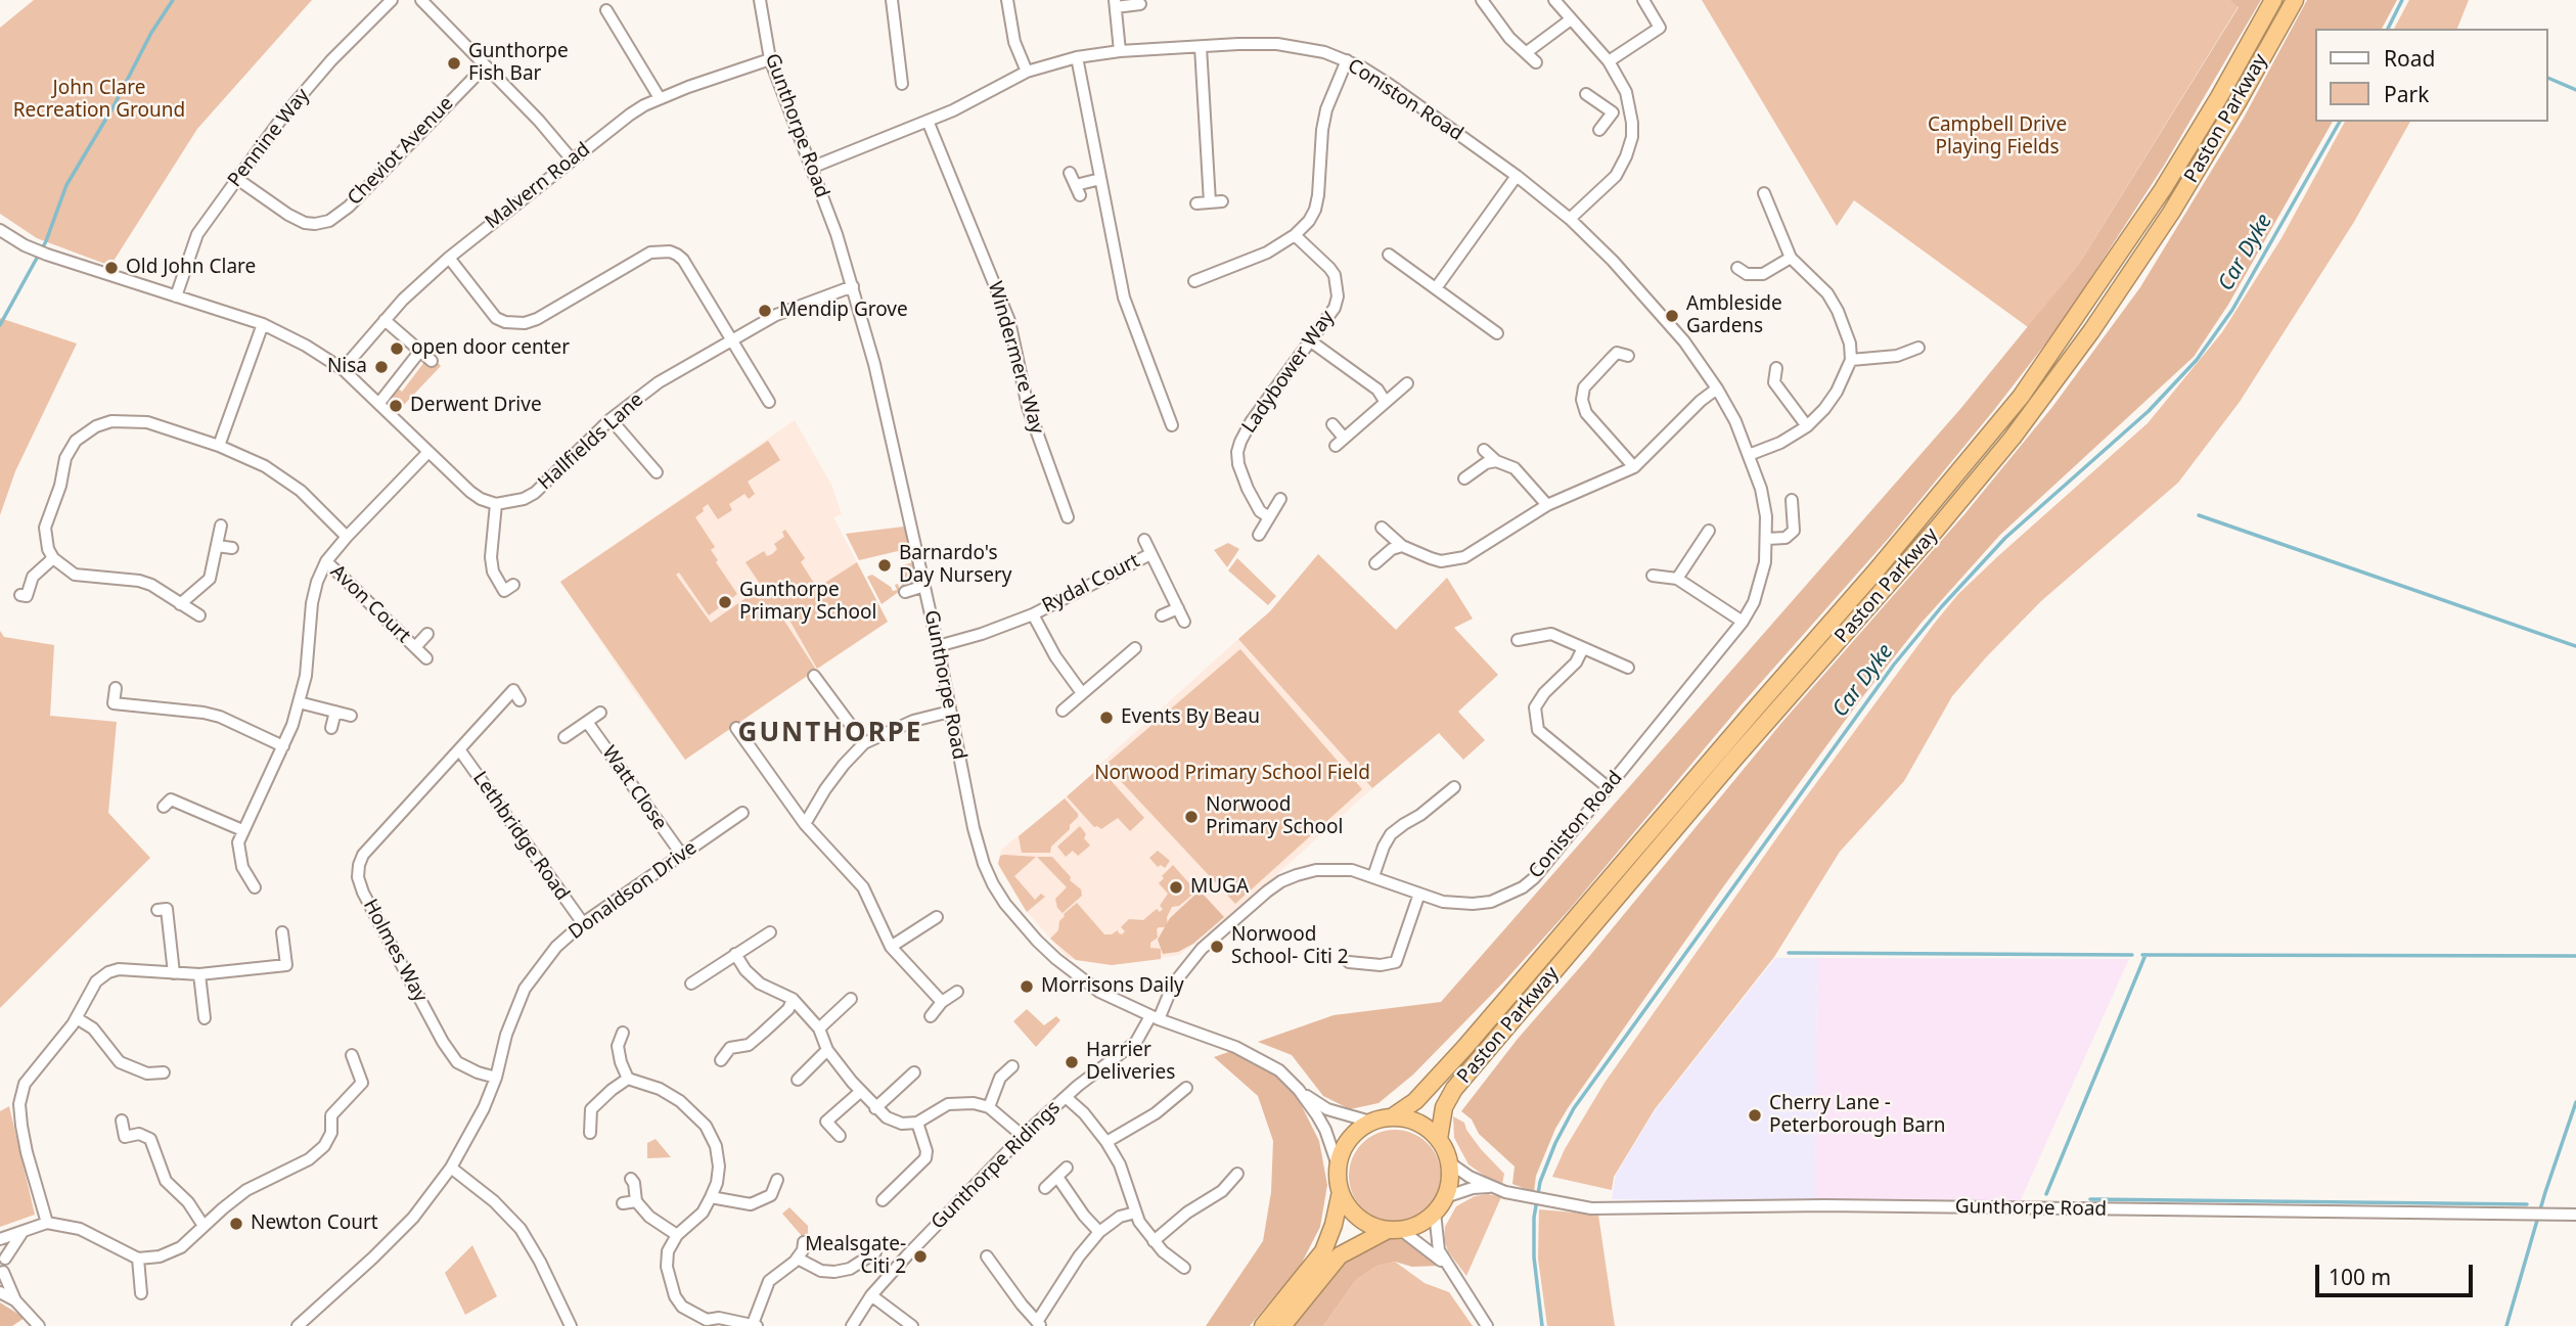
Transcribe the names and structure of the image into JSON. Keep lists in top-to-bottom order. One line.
{"streets":{"highway":["Paston Parkway"],"street":["Coniston Road","Gunthorpe Road","Pennine Way","Cheviot Avenue","Malvern Road","Windermere Way","Ladybower Way","Hallfields Lane","Rydal Court","Avon Court","Watt Close","Lethbridge Road","Donaldson Drive","Holmes Way","Gunthorpe Ridings"]},"crossings":[["Coniston Road","Gunthorpe Road"],["Coniston Road","Windermere Way"],["Coniston Road","Gunthorpe Ridings"],["Paston Parkway","Gunthorpe Road"],["Gunthorpe Road","Malvern Road"],["Gunthorpe Road","Hallfields Lane"],["Gunthorpe Road","Rydal Court"],["Gunthorpe Road","Gunthorpe Ridings"],["Pennine Way","Cheviot Avenue"],["Watt Close","Donaldson Drive"],["Lethbridge Road","Donaldson Drive"],["Lethbridge Road","Holmes Way"],["Donaldson Drive","Holmes Way"]],"districts":["GUNTHORPE"],"water":["Car Dyke"],"parks":["John Clare Recreation Ground","Campbell Drive Playing Fields","Norwood Primary School Field"],"places":["Gunthorpe Fish Bar","Old John Clare","Mendip Grove","Ambleside Gardens","open door center","Nisa","Derwent Drive","Barnardo's Day Nursery","Gunthorpe Primary School","Events By Beau","Norwood Primary School","MUGA","Norwood School- Citi 2","Morrisons Daily","Harrier Deliveries","Cherry Lane - Peterborough Barn","Newton Court","Mealsgate- Citi 2"],"legend":["Road","Park"],"scale_bar":"100 m"}
